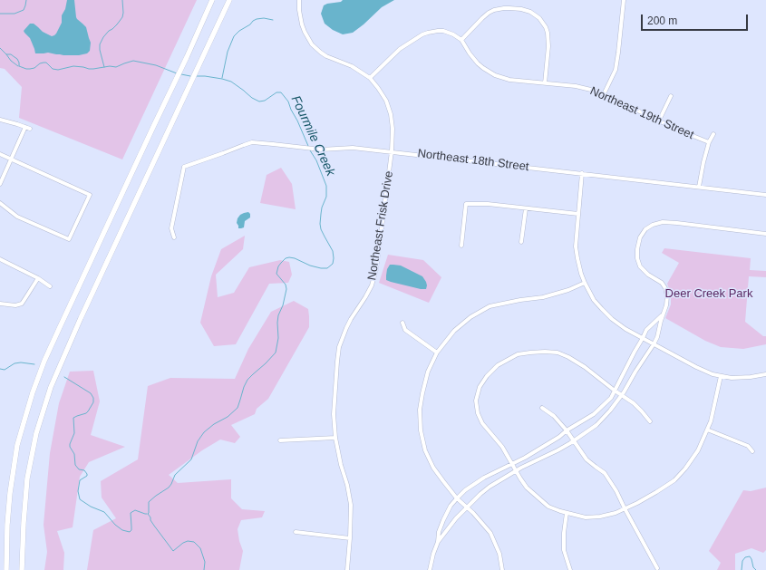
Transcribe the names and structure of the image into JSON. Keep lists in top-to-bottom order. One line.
{"streets":{"street":["Northeast 19th Street","Northeast 18th Street","Northeast Frisk Drive"]},"crossings":[["Northeast 19th Street","Northeast Frisk Drive"],["Northeast 18th Street","Northeast Frisk Drive"]],"water":["Fourmile Creek"],"parks":["Deer Creek Park"],"scale_bar":"200 m"}
